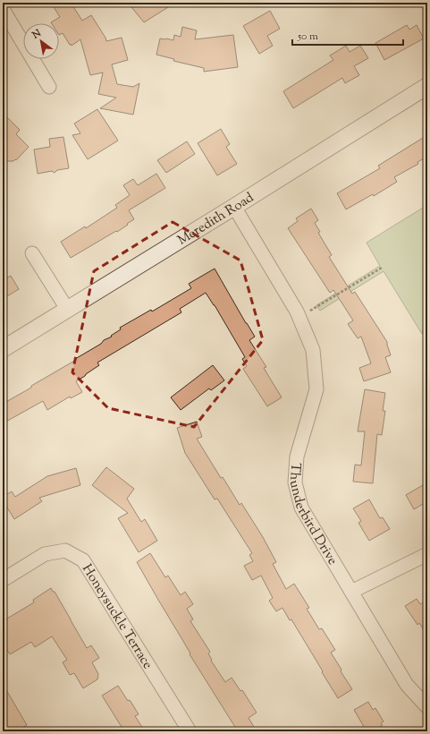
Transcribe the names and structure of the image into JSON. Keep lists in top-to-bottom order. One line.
{"streets":{"street":["Meredith Road","Thunderbird Drive","Honeysuckle Terrace"]},"crossings":[["Meredith Road","Thunderbird Drive"]],"scale_bar":"50 m","north":"top left"}
